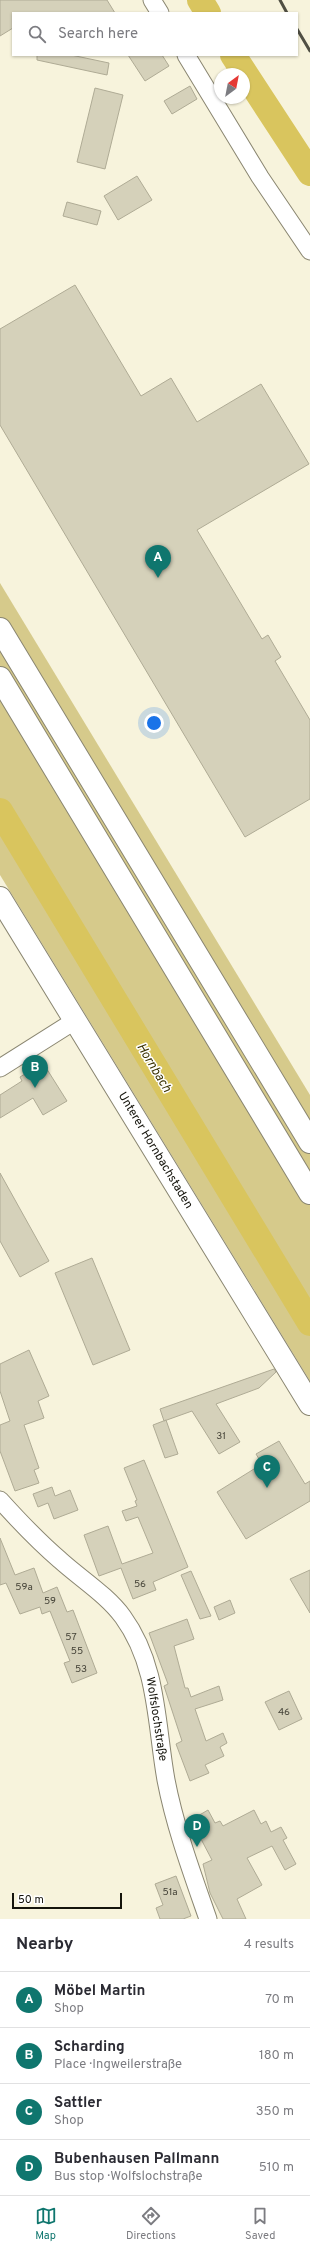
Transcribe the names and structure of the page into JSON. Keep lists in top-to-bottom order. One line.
{"streets":{"main road":["Unterer Hornbachstaden"],"street":["Wolfslochstraße"]},"water":["Hornbach"],"house_numbers":["31","56","59a","59","57","55","53","46","51a"],"scale_bar":"50 m","north":"top right","page":{"search":"Search here","pins":["A","B","C","D"],"scale":"50 m","heading":["Nearby","4 results"],"list":[{"mark":"A","name":"Möbel Martin","note":"Shop","value":"70 m"},{"mark":"B","name":"Scharding","note":"Place · Ingweilerstraße","value":"180 m"},{"mark":"C","name":"Sattler","note":"Shop","value":"350 m"},{"mark":"D","name":"Bubenhausen Pallmann","note":"Bus stop · Wolfslochstraße","value":"510 m"}],"nav":["Map","Directions","Saved"]}}
